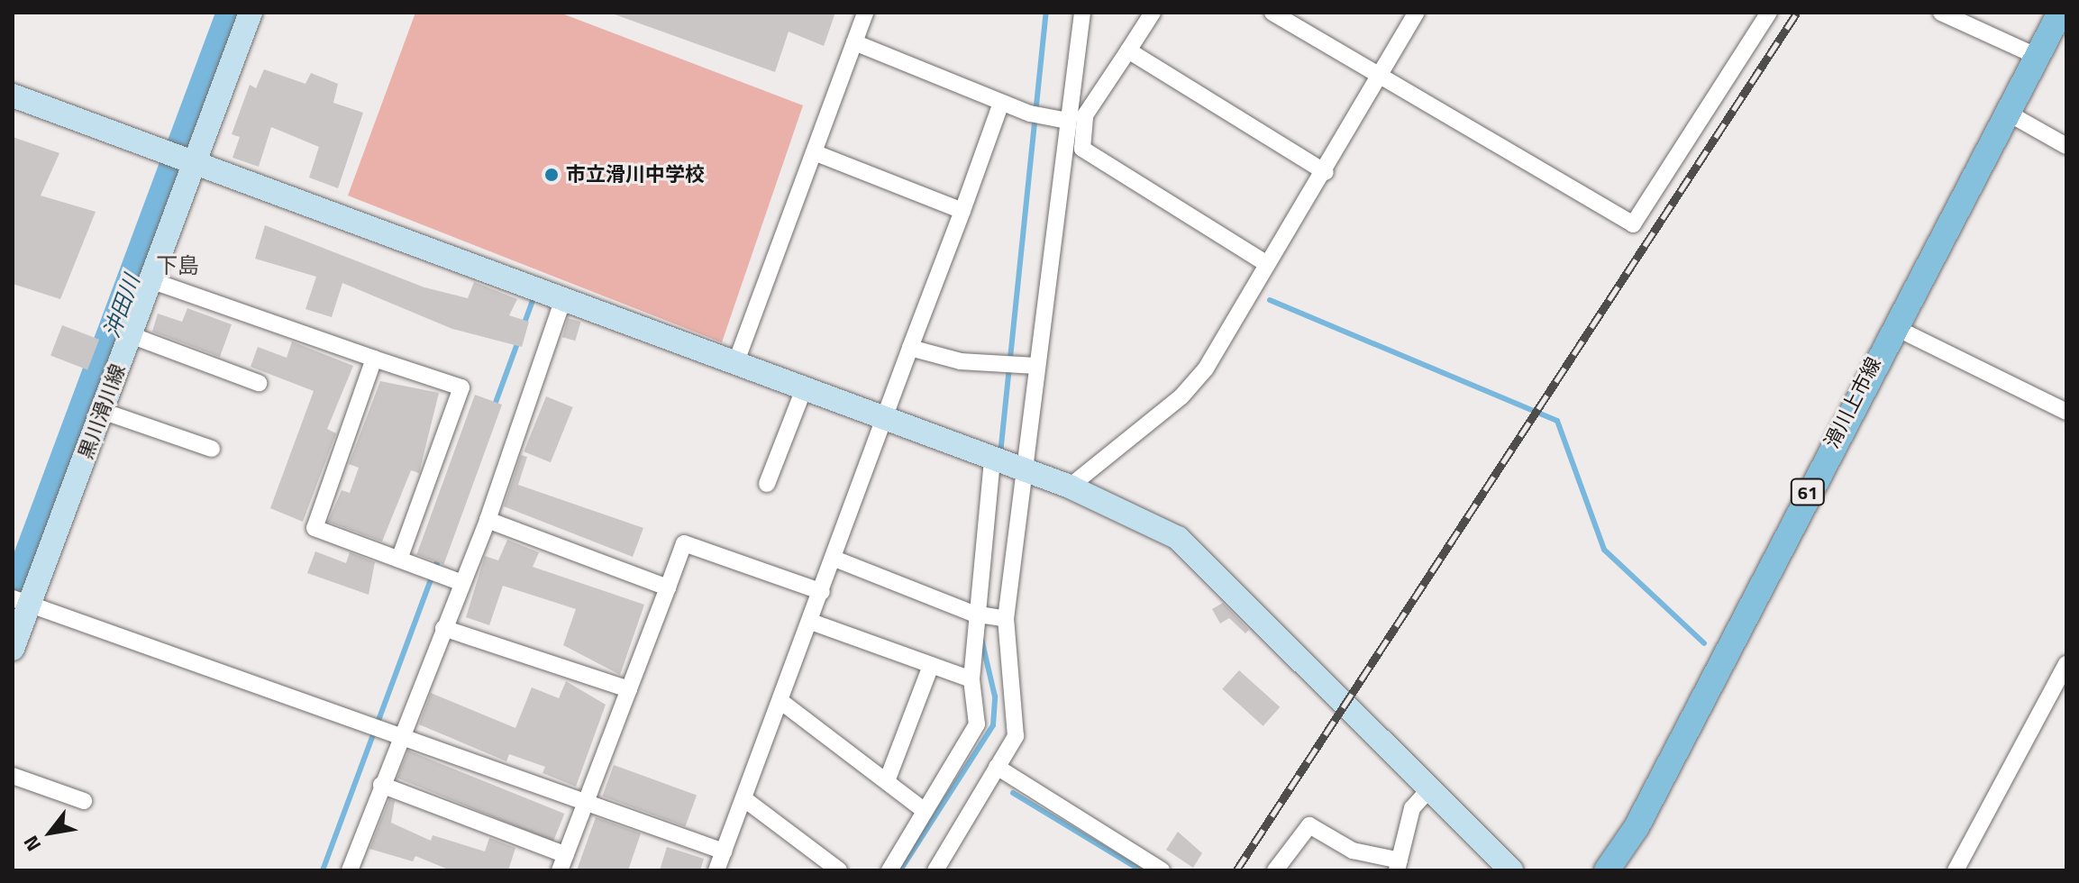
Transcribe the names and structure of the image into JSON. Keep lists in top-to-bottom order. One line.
{"streets":{"main road":["滑川上市線","61"],"street":["黒川滑川線"]},"districts":["下島"],"water":["沖田川"],"places":["市立滑川中学校"],"north":"bottom left"}
